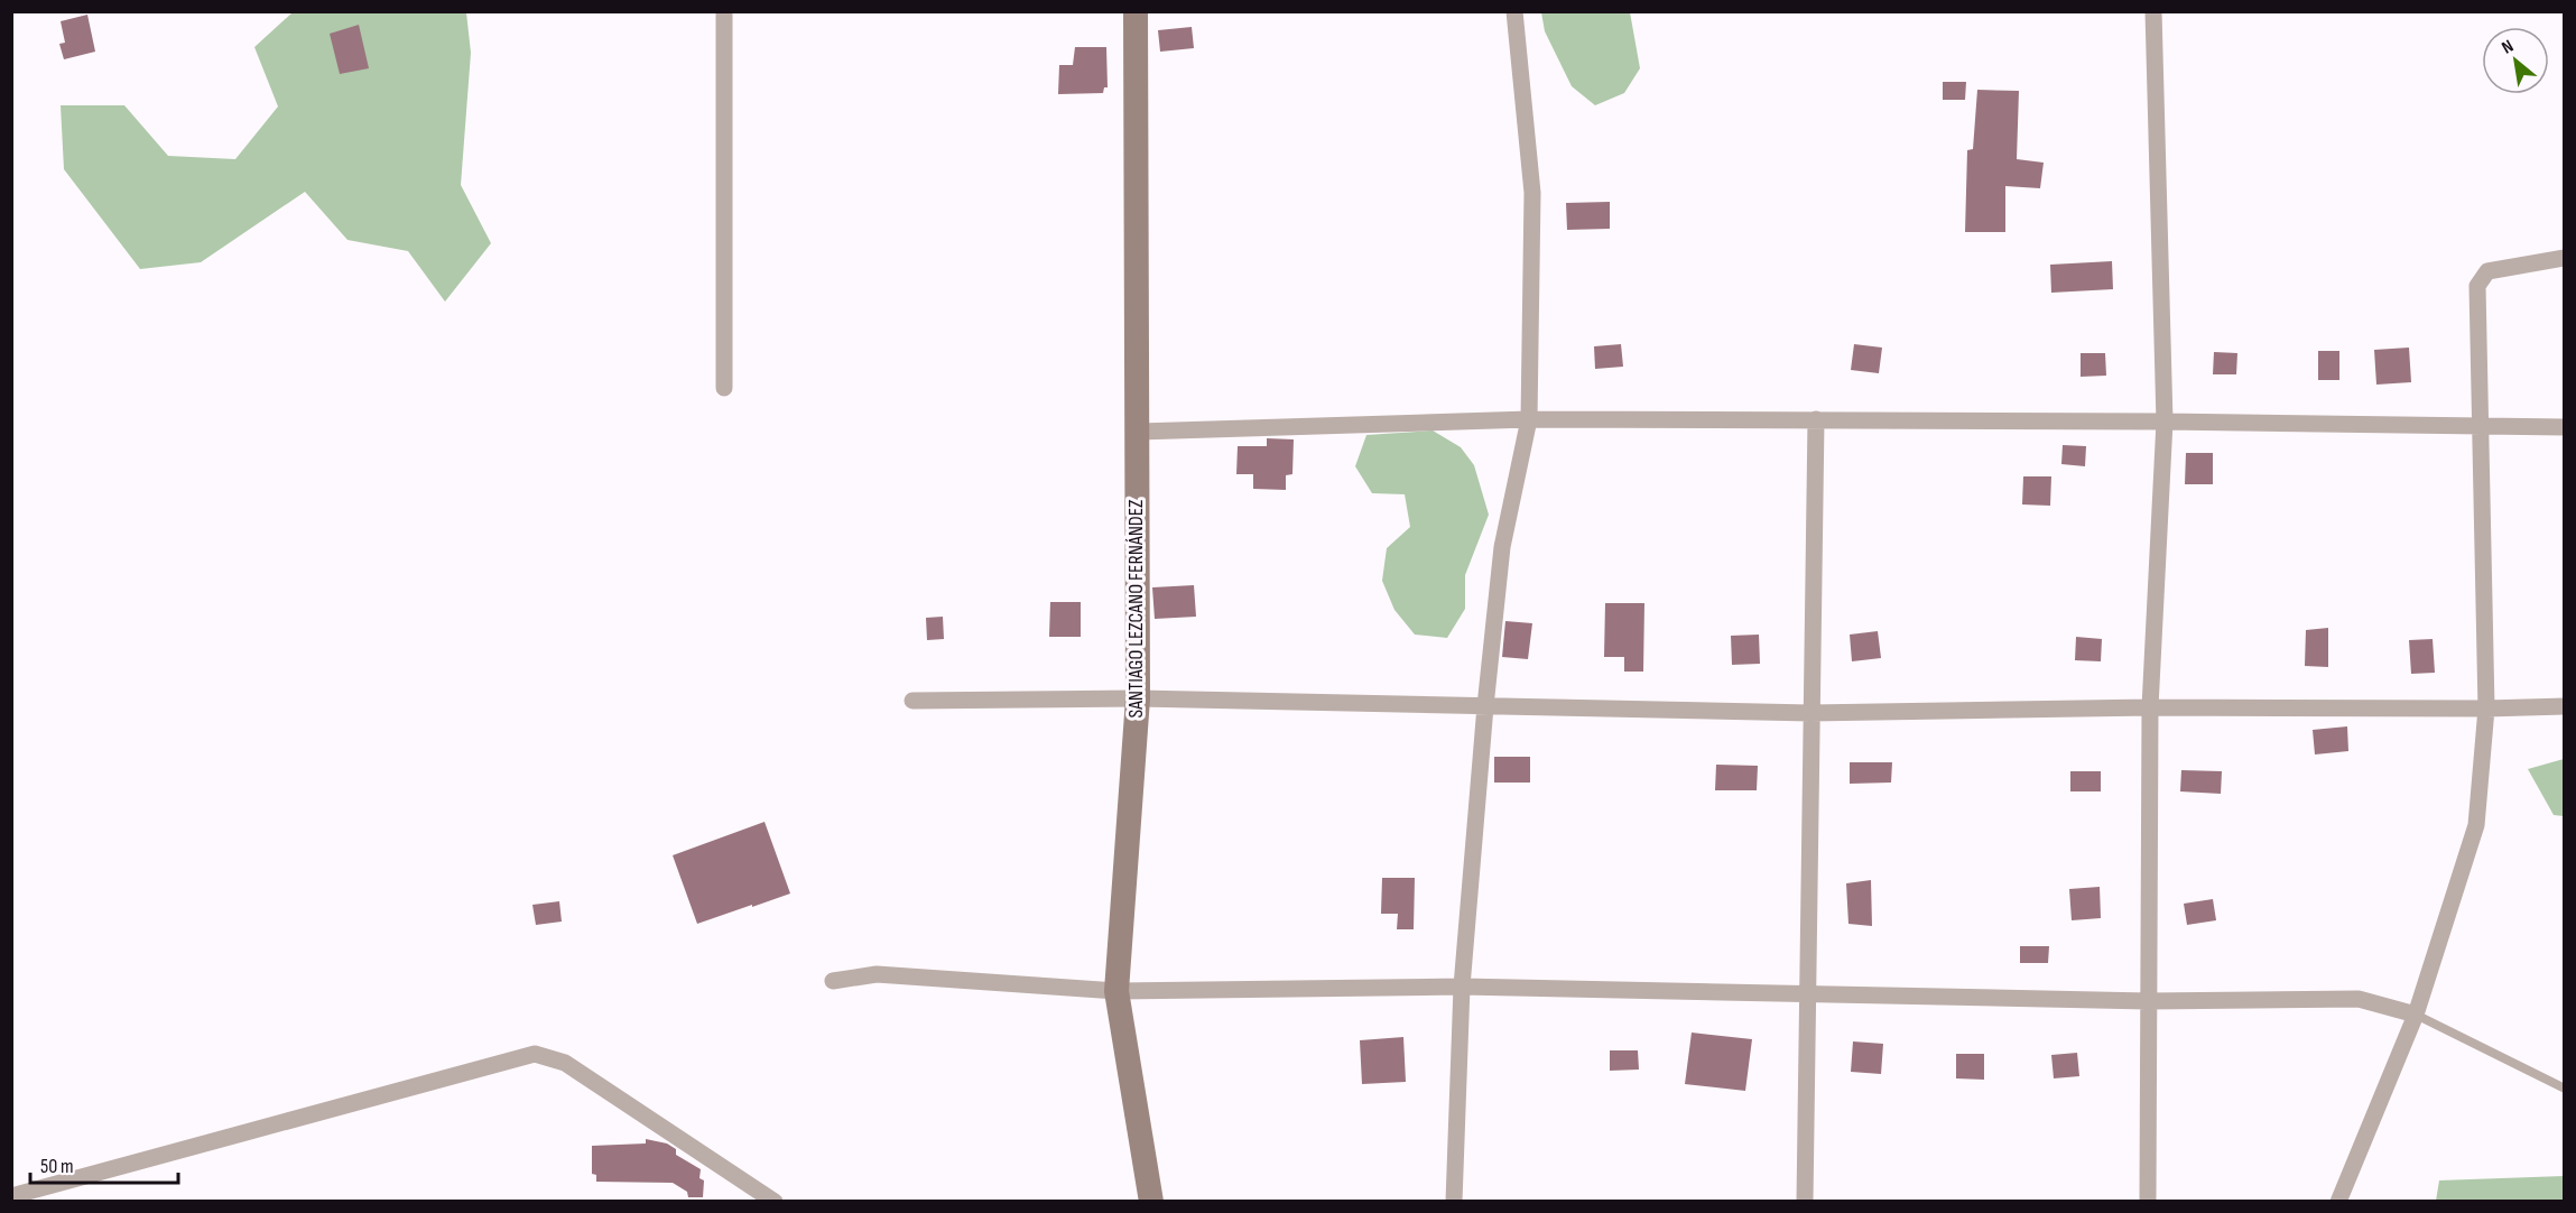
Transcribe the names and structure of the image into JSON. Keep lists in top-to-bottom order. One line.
{"streets":{"street":["SANTIAGO LEZCANO FERNÁNDEZ"]},"scale_bar":"50 m","north":"top left"}
